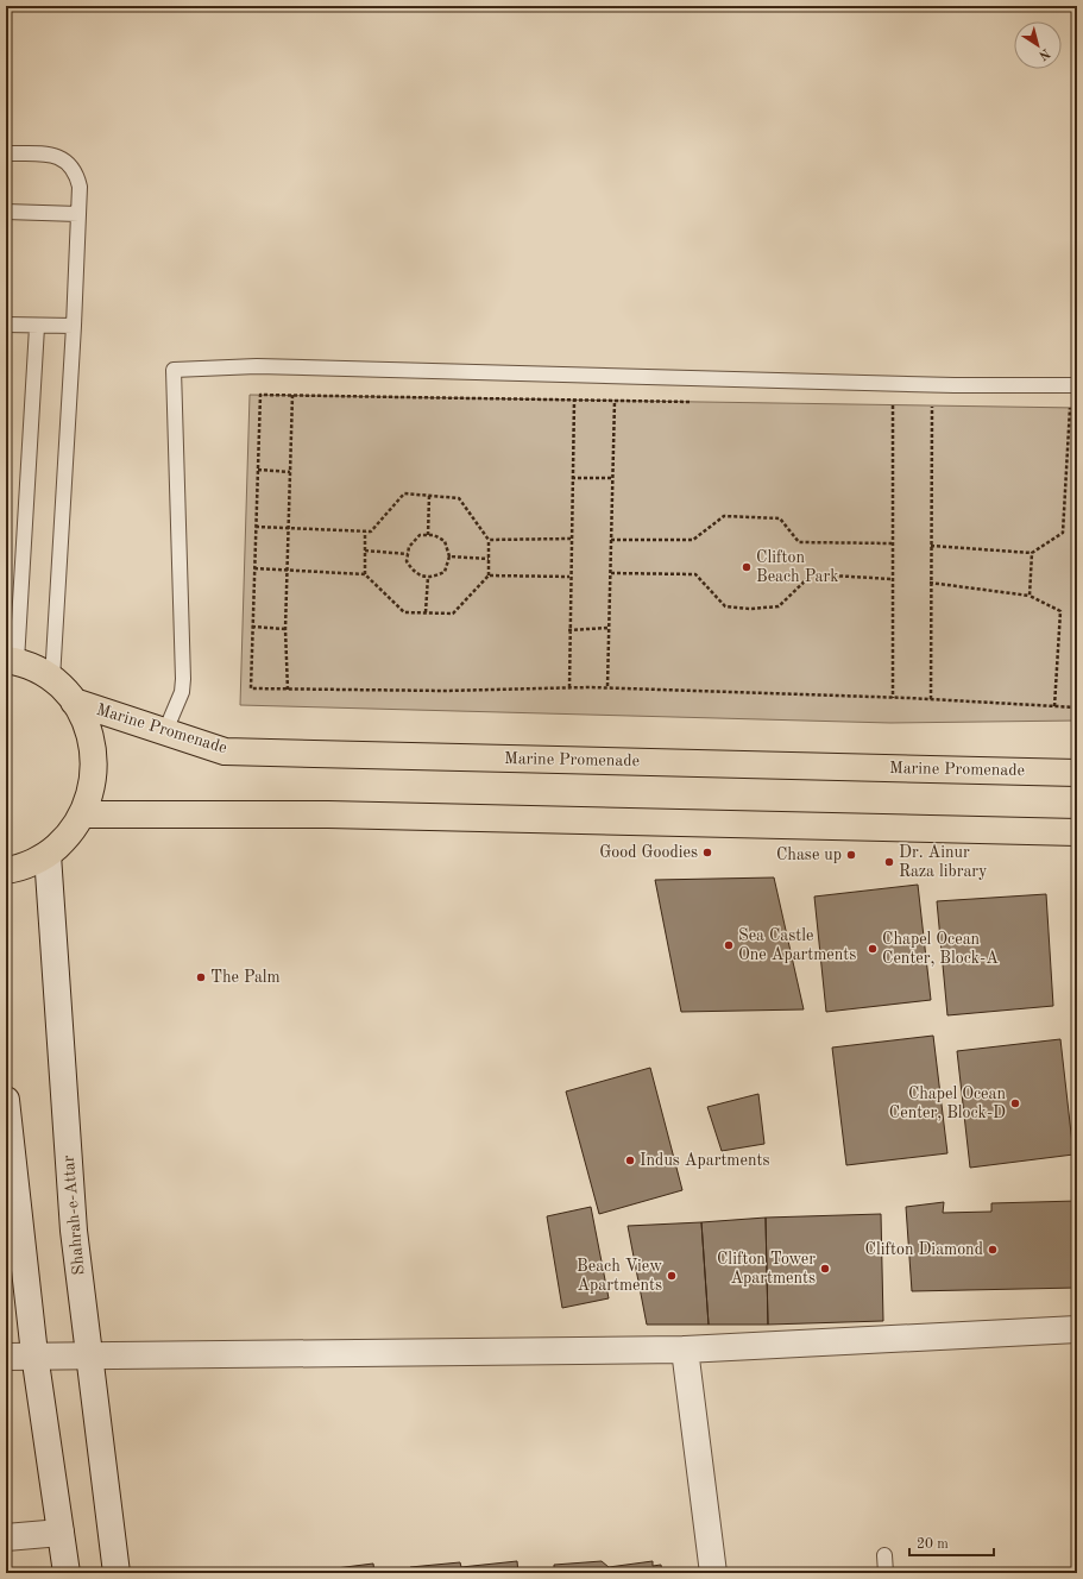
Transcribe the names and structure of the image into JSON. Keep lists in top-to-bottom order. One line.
{"streets":{"main road":["Marine Promenade"],"street":["Shahrah-e-Attar"]},"places":["Clifton Beach Park","Good Goodies","Chase up","Dr. Ainur Raza library","Sea Castle One Apartments","Chapel Ocean Center, Block-A","The Palm","Chapel Ocean Center, Block-D","Indus Apartments","Clifton Diamond","Clifton Tower Apartments","Beach View Apartments"],"scale_bar":"20 m","north":"bottom right"}
